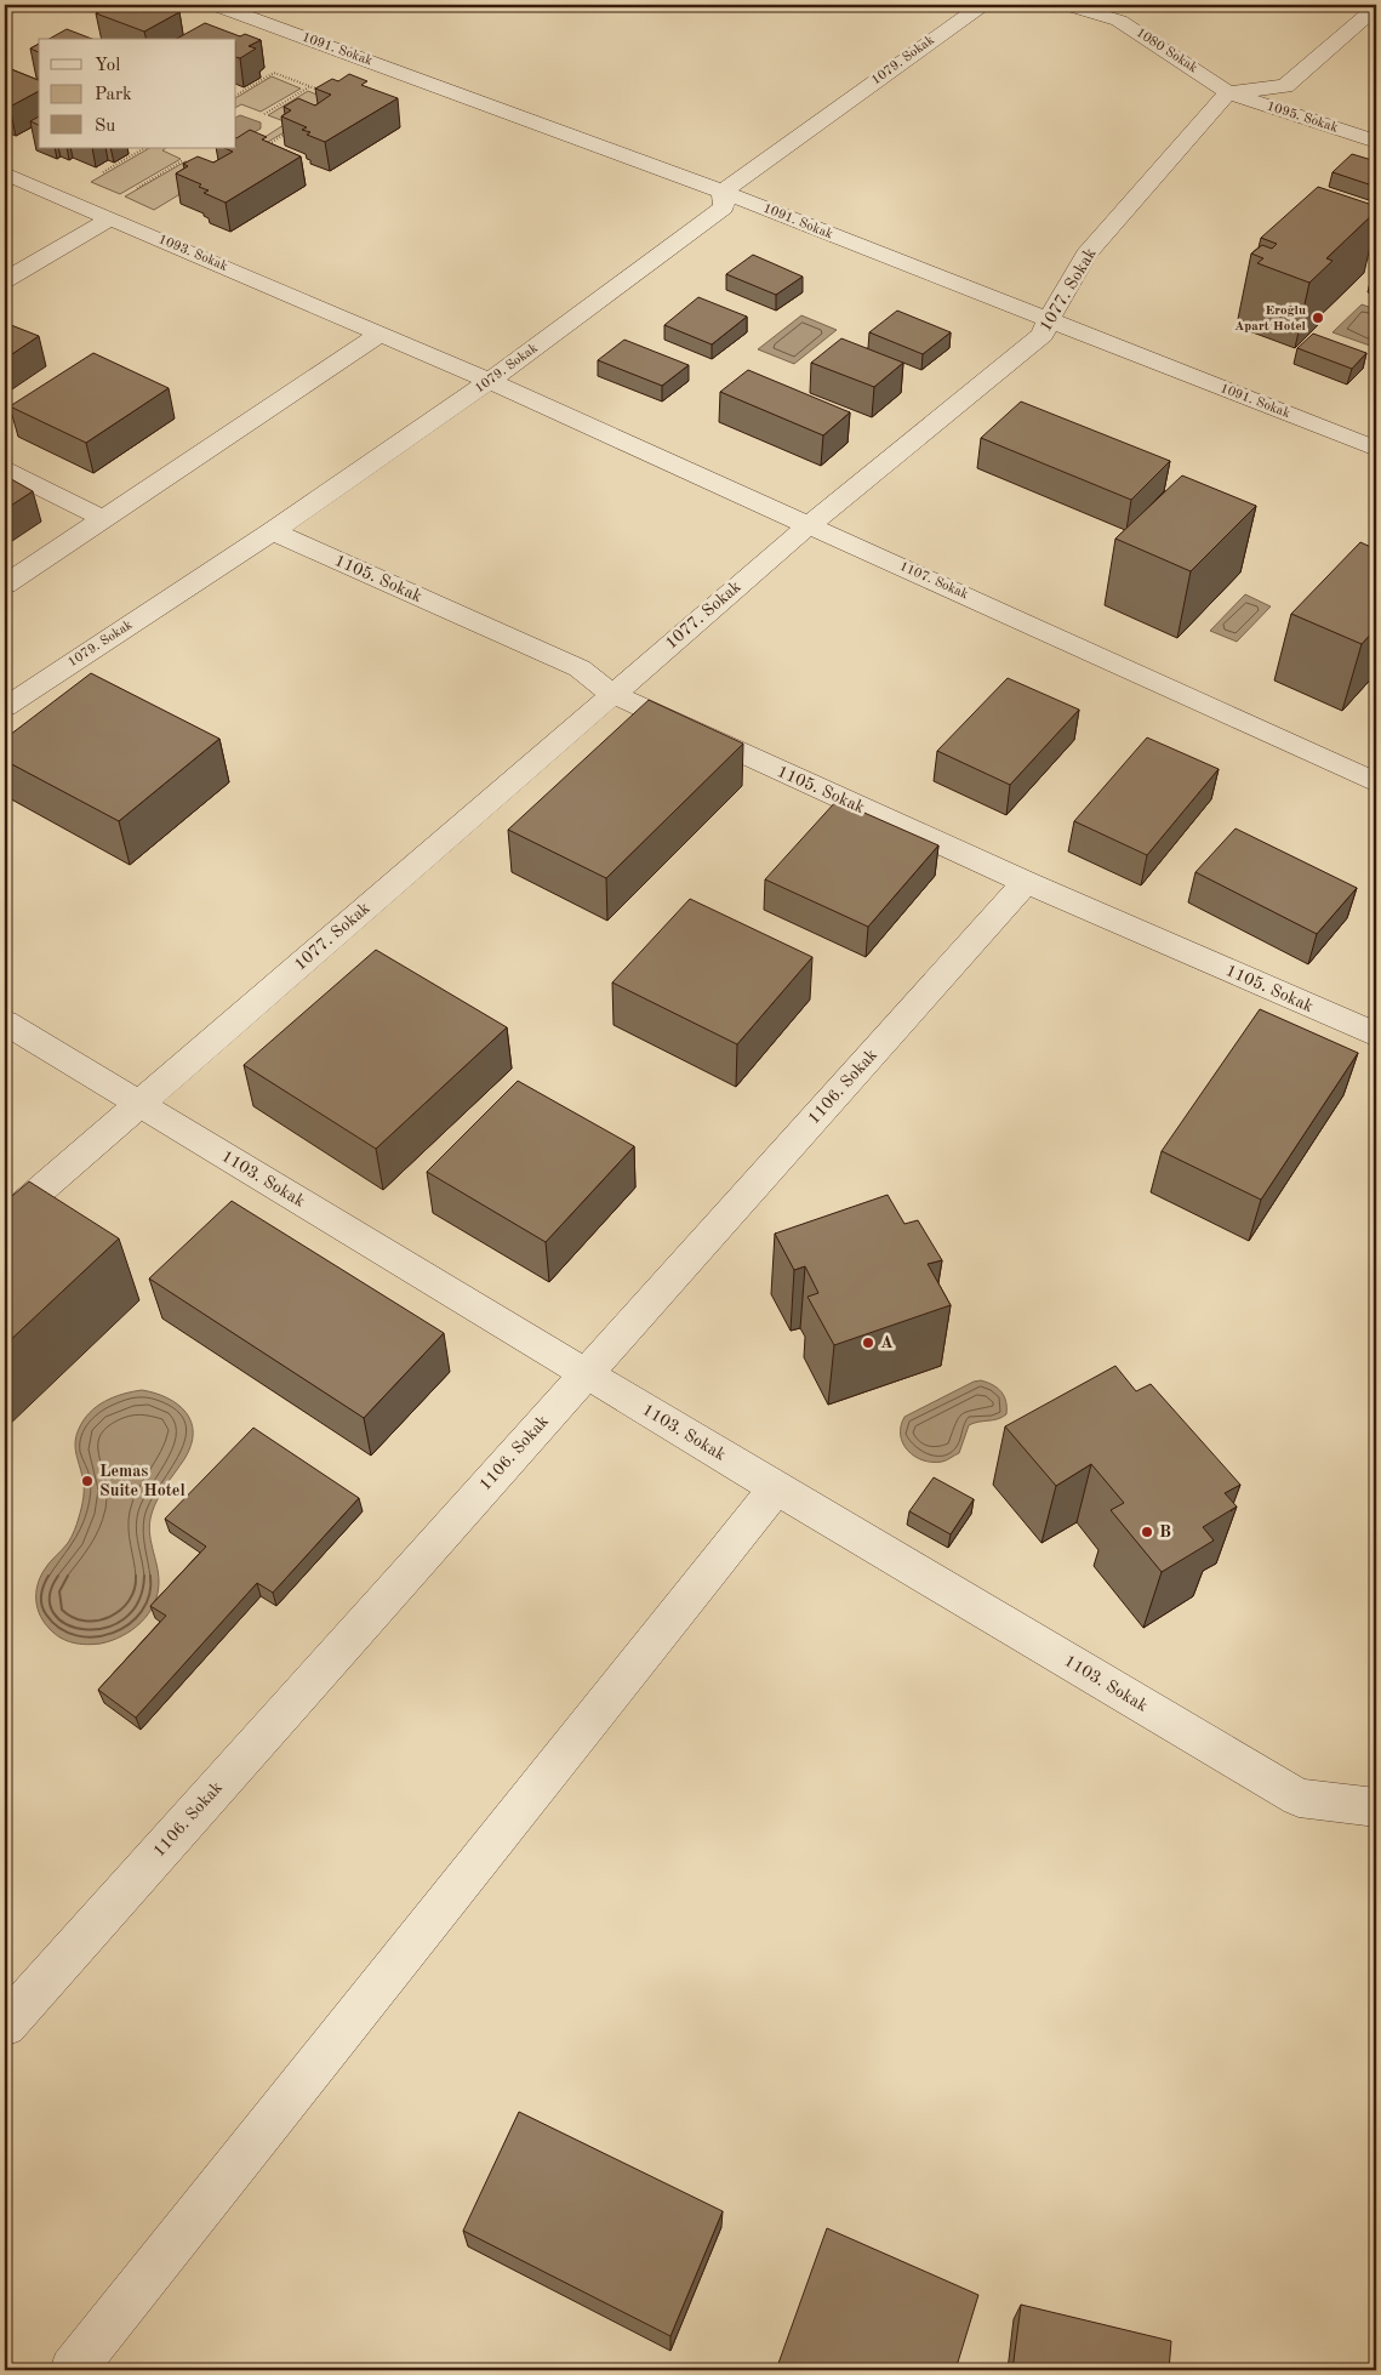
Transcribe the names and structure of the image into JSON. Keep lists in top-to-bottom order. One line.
{"streets":{"street":["1091. Sokak","1080 Sokak","1079. Sokak","1095. Sokak","1093. Sokak","1077. Sokak","1105. Sokak","1107. Sokak","1106. Sokak","1103. Sokak"]},"crossings":[["1091. Sokak","1079. Sokak"],["1091. Sokak","1077. Sokak"],["1080 Sokak","1095. Sokak"],["1080 Sokak","1077. Sokak"],["1079. Sokak","1093. Sokak"],["1079. Sokak","1105. Sokak"],["1079. Sokak","1107. Sokak"],["1095. Sokak","1077. Sokak"],["1093. Sokak","1107. Sokak"],["1077. Sokak","1105. Sokak"],["1077. Sokak","1107. Sokak"],["1077. Sokak","1103. Sokak"],["1105. Sokak","1106. Sokak"],["1106. Sokak","1103. Sokak"]],"places":["Eroğlu Apart Hotel","A","Lemas Suite Hotel","B"],"legend":["Yol","Park","Su"]}
